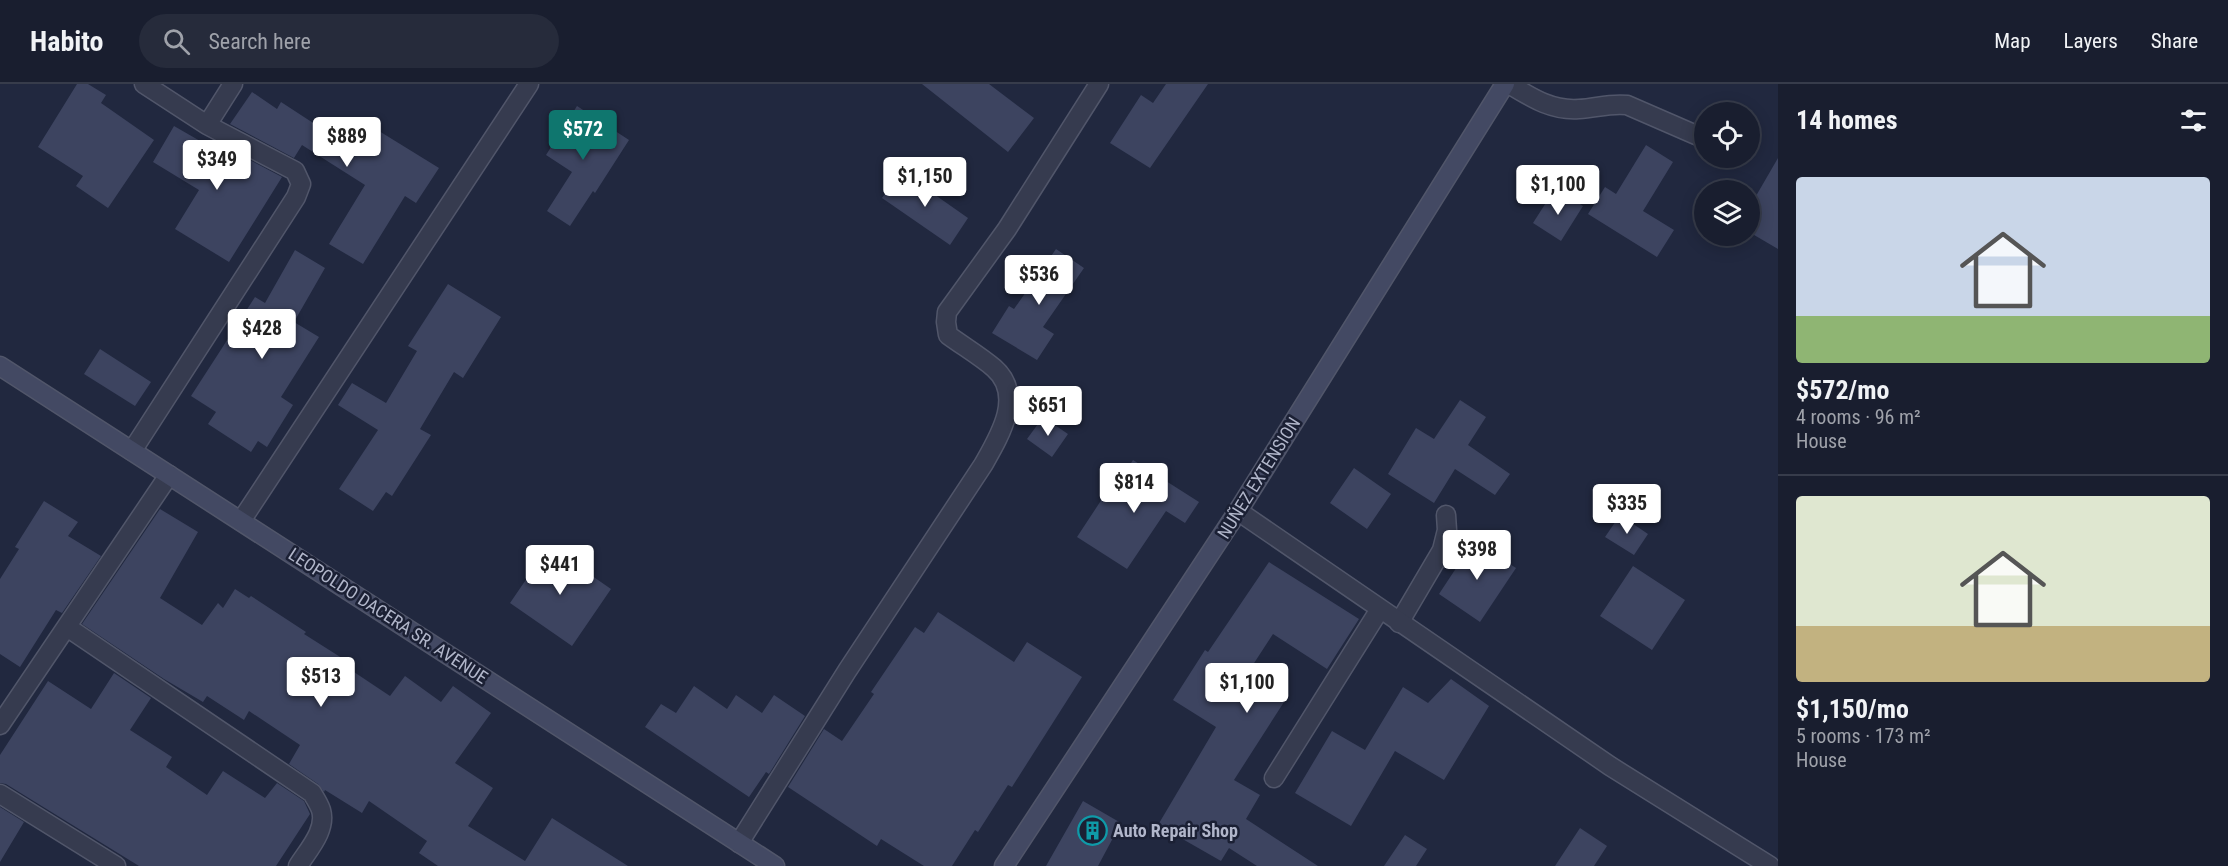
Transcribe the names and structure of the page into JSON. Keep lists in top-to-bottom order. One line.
{"streets":{"main road":["NUÑEZ EXTENSION","LEOPOLDO DACERA SR. AVENUE"]},"places":{"building":["Auto Repair Shop"]},"page":{"header":"Habito","search":"Search here","nav":["Map","Layers","Share"],"heading":"14 homes","price":["$572","$889","$349","$1,150","$1,100","$536","$428","$651","$814","$335","$398","$441","$513","$1,100"],"list":[{"name":"$572/mo","note":"4 rooms · 96 m² · House"},{"name":"$1,150/mo","note":"5 rooms · 173 m² · House"}]}}
